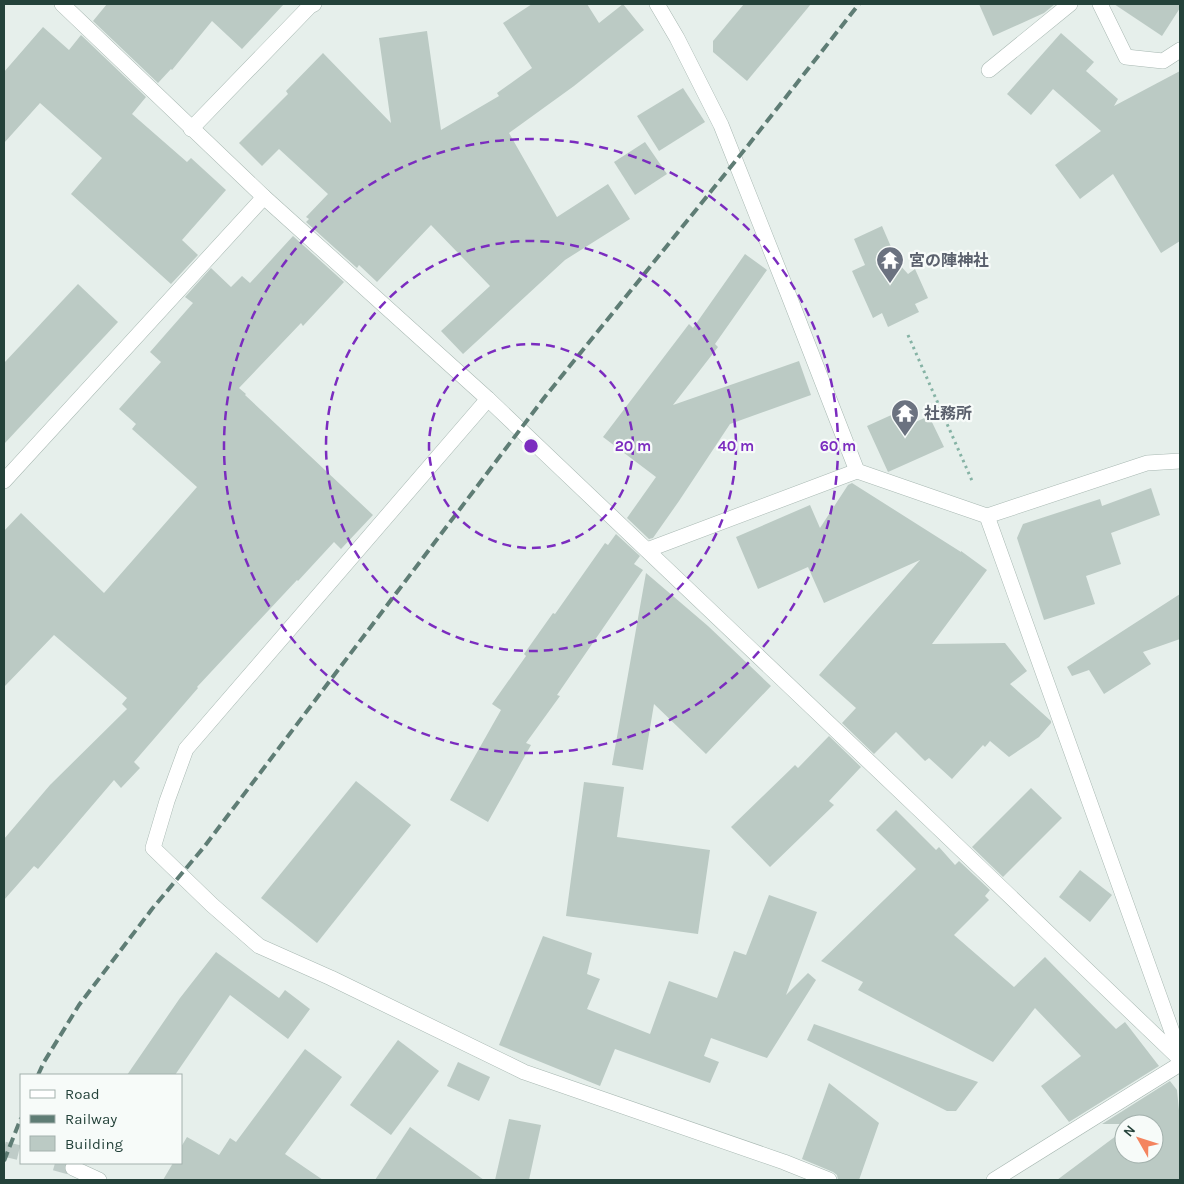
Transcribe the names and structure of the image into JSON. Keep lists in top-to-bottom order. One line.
{"places":{"temple":["宮の陣神社","社務所"]},"legend":["Road","Railway","Building"],"north":"top left","rings":["20 m","40 m","60 m"]}
